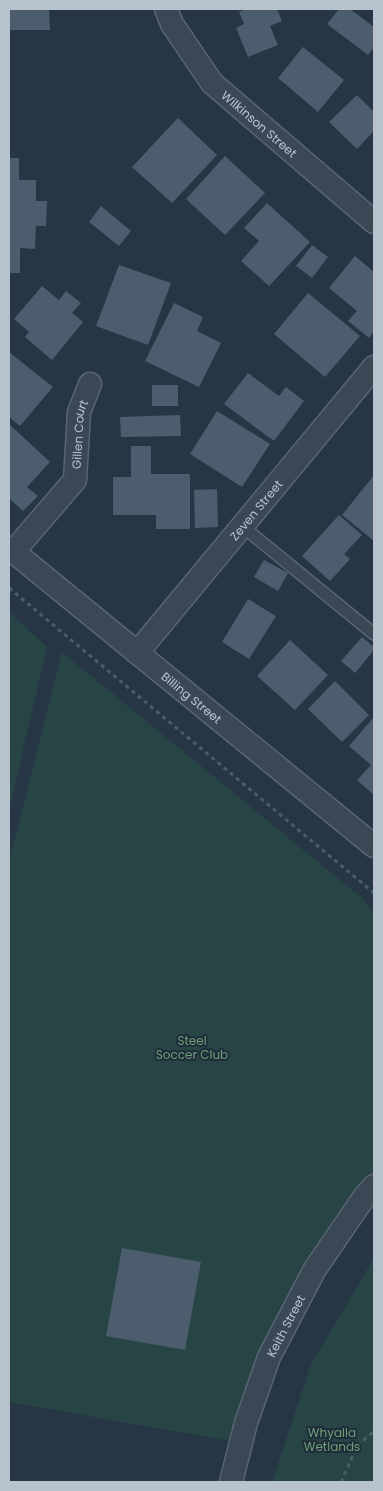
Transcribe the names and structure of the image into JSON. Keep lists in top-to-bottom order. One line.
{"streets":{"street":["Wilkinson Street","Gillen Court","Zeven Street","Billing Street","Keith Street"]},"crossings":[["Gillen Court","Billing Street"],["Zeven Street","Billing Street"]],"parks":["Steel Soccer Club","Whyalla Wetlands"]}
